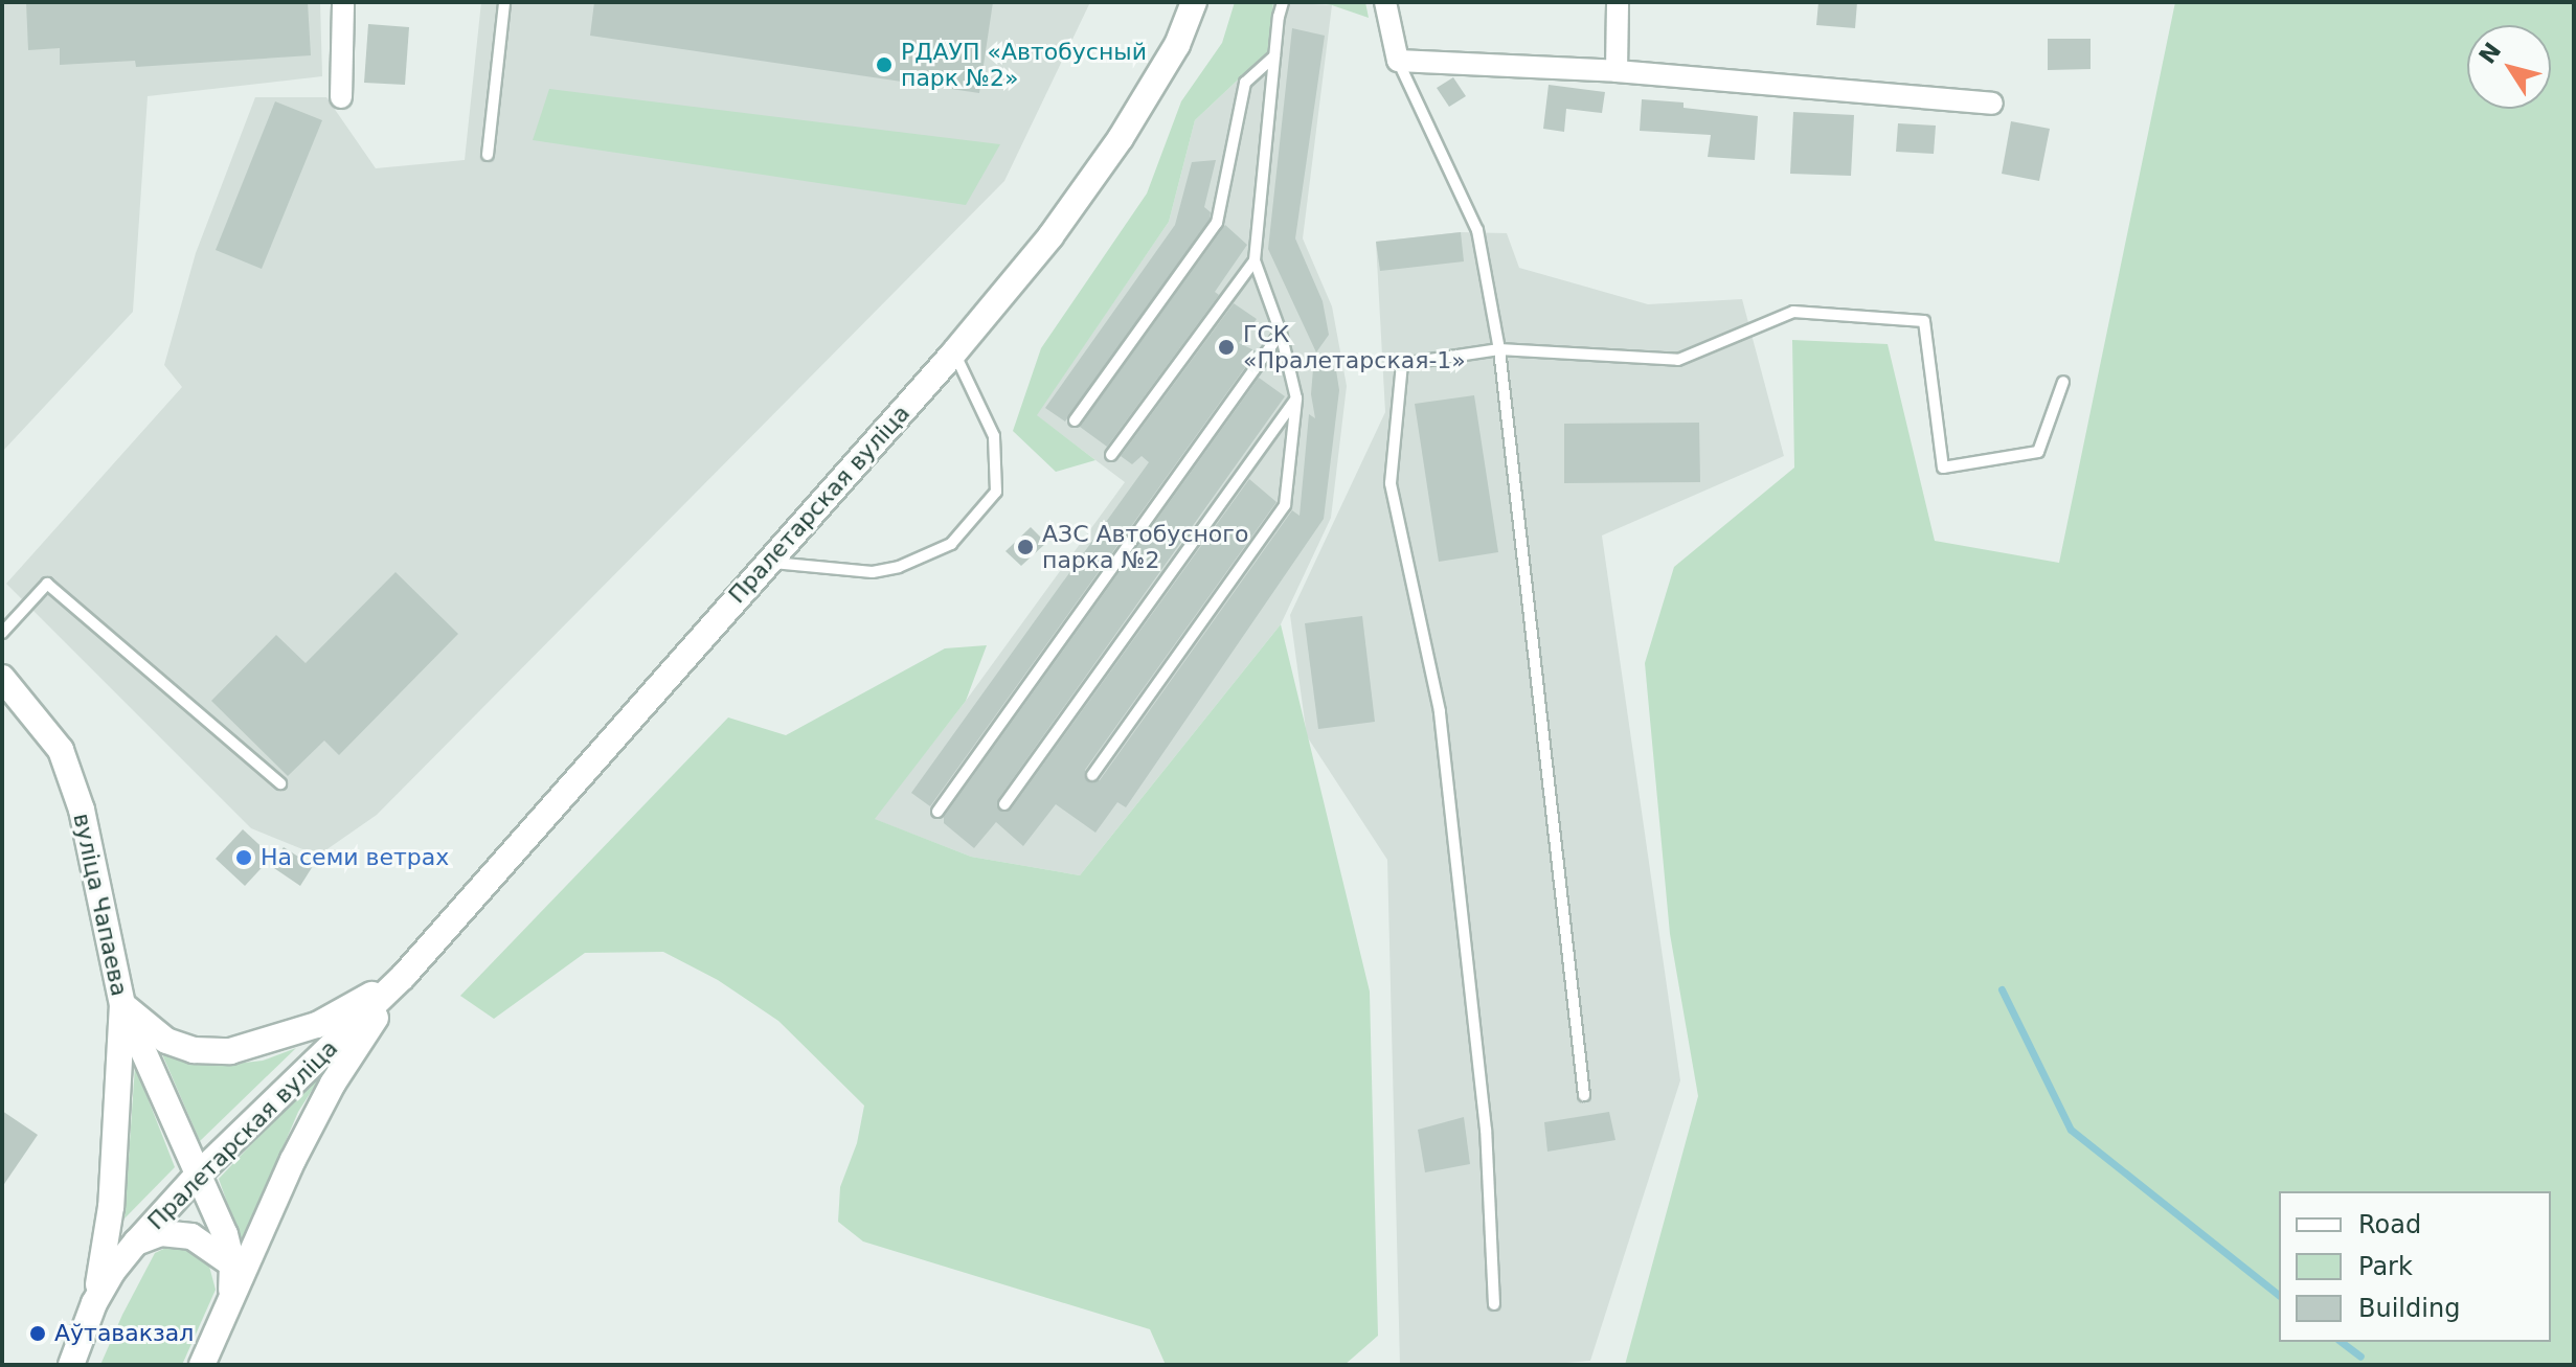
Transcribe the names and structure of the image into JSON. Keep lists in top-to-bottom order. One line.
{"streets":{"main road":["Пралетарская вуліца","вуліца Чапаева"]},"crossings":[["Пралетарская вуліца","вуліца Чапаева"]],"places":["РДАУП «Автобусный парк №2»","ГСК «Пралетарская-1»","АЗС Автобусного парка №2","На семи ветрах","Аўтавакзал"],"legend":["Road","Park","Building"],"north":"top left"}
